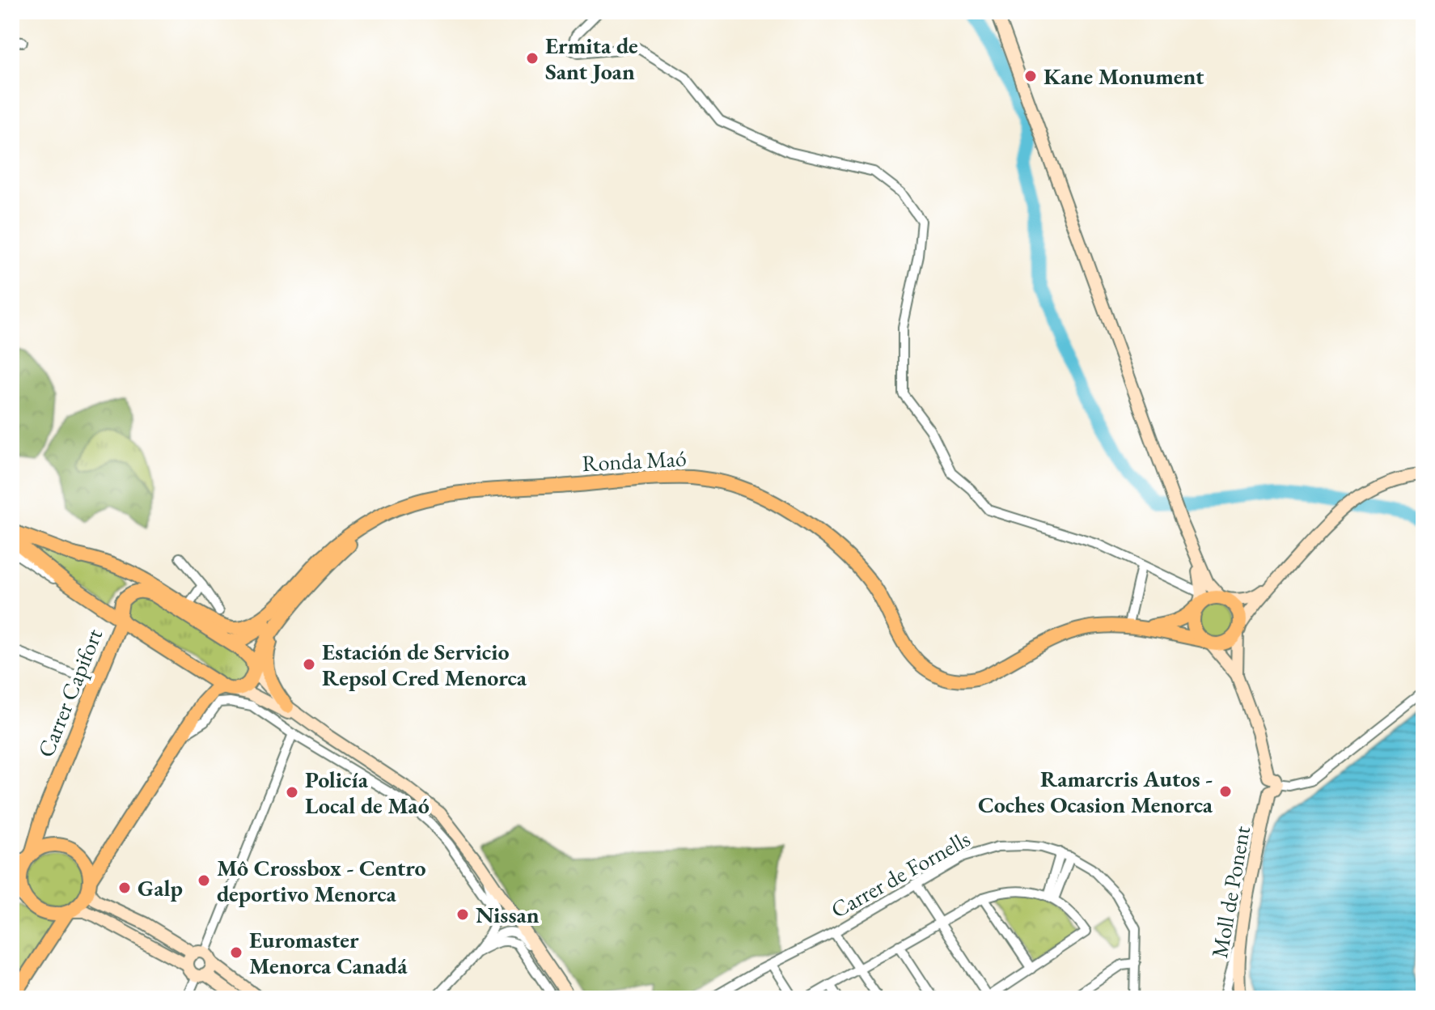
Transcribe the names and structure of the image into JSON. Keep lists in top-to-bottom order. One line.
{"streets":{"main road":["Ronda Maó","Carrer Capifort"],"street":["Carrer de Fornells","Moll de Ponent"]},"crossings":[["Ronda Maó","Moll de Ponent"]],"places":["Ermita de Sant Joan","Kane Monument","Estación de Servicio Repsol Cred Menorca","Ramarcris Autos - Coches Ocasion Menorca","Policía Local de Maó","Mô Crossbox - Centro deportivo Menorca","Galp","Nissan","Euromaster Menorca Canadá"]}
